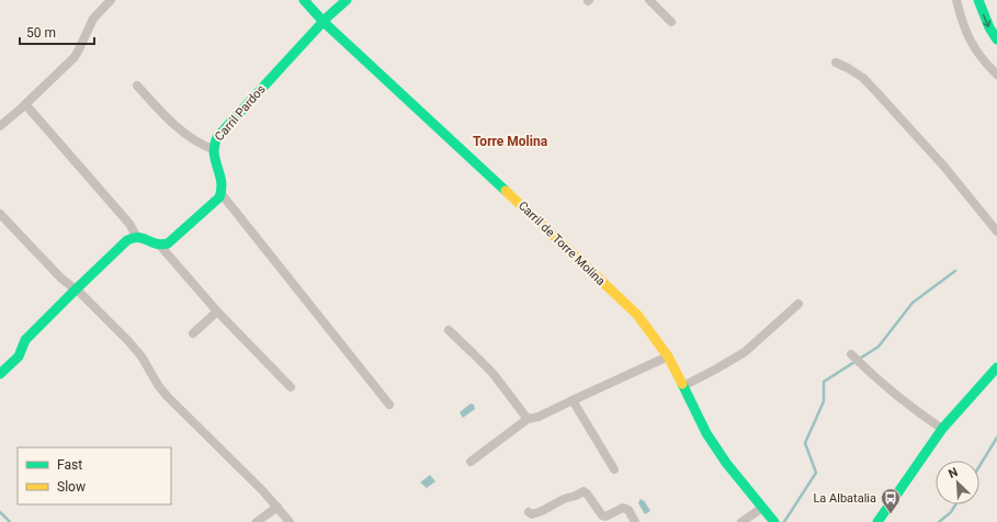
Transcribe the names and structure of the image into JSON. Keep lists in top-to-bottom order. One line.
{"streets":{"main road":["Carril Pardos","Carril de Torre Molina"]},"crossings":[["Carril Pardos","Carril de Torre Molina"]],"districts":["Torre Molina"],"places":{"bus stop":["La Albatalia"]},"legend":["Fast","Slow"],"scale_bar":"50 m","north":"top left"}
